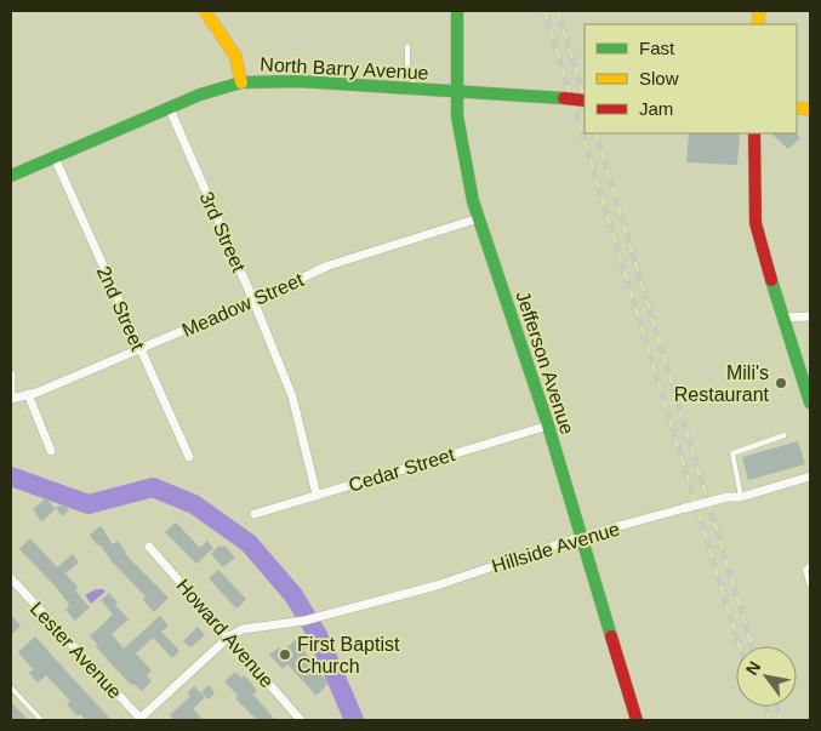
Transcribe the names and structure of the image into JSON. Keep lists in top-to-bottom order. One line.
{"streets":{"street":["North Barry Avenue","3rd Street","Meadow Street","2nd Street","Jefferson Avenue","Cedar Street","Hillside Avenue","Howard Avenue","Lester Avenue"]},"crossings":[["North Barry Avenue","3rd Street"],["North Barry Avenue","2nd Street"],["North Barry Avenue","Jefferson Avenue"],["3rd Street","Meadow Street"],["3rd Street","Cedar Street"],["Meadow Street","2nd Street"],["Meadow Street","Jefferson Avenue"],["Jefferson Avenue","Cedar Street"],["Jefferson Avenue","Hillside Avenue"],["Hillside Avenue","Howard Avenue"]],"places":["Mili's Restaurant","First Baptist Church"],"legend":["Fast","Slow","Jam"],"north":"top left"}
